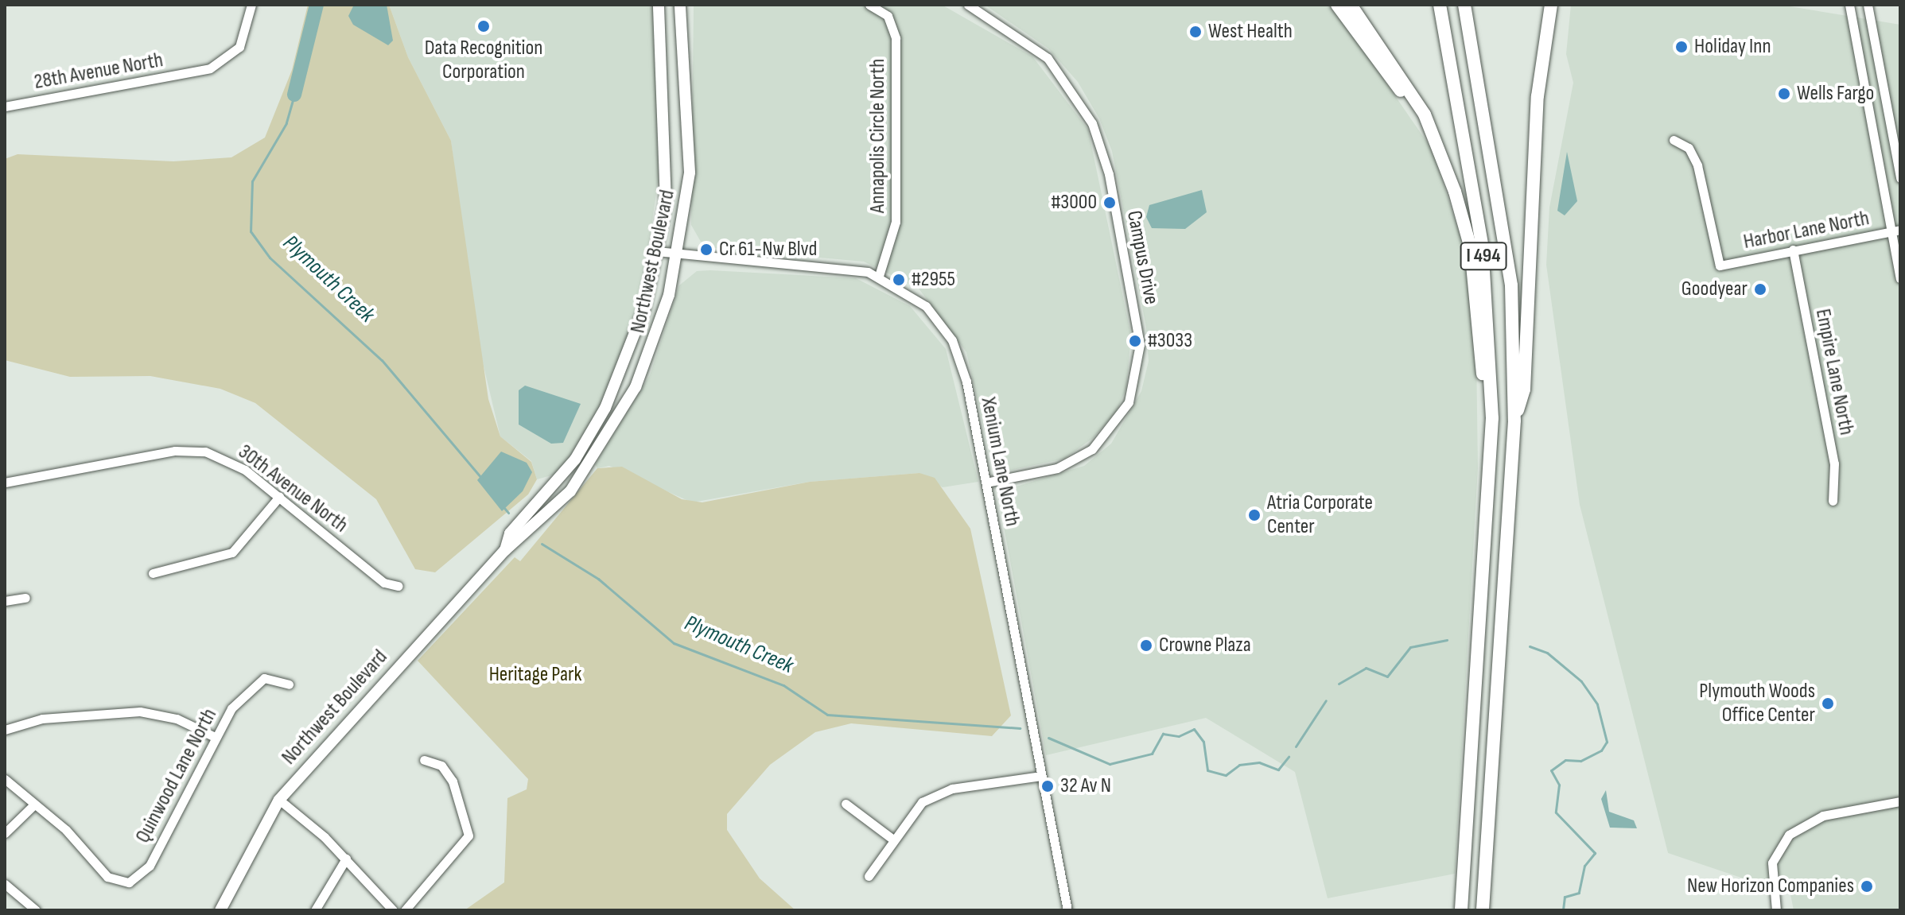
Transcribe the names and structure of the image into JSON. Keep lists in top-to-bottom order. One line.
{"streets":{"highway":["I 494"],"main road":["Northwest Boulevard"],"street":["28th Avenue North","Annapolis Circle North","Harbor Lane North","Campus Drive","Empire Lane North","Xenium Lane North","30th Avenue North","Quinwood Lane North"]},"crossings":[["Annapolis Circle North","Xenium Lane North"],["Harbor Lane North","Empire Lane North"],["Campus Drive","Xenium Lane North"],["Northwest Boulevard","Xenium Lane North"]],"water":["Plymouth Creek"],"parks":["Heritage Park"],"places":["Data Recognition Corporation","West Health","Holiday Inn","Wells Fargo","#3000","Cr 61-Nw Blvd","#2955","Goodyear","#3033","Atria Corporate Center","Crowne Plaza","Plymouth Woods Office Center","32 Av N","New Horizon Companies"]}
